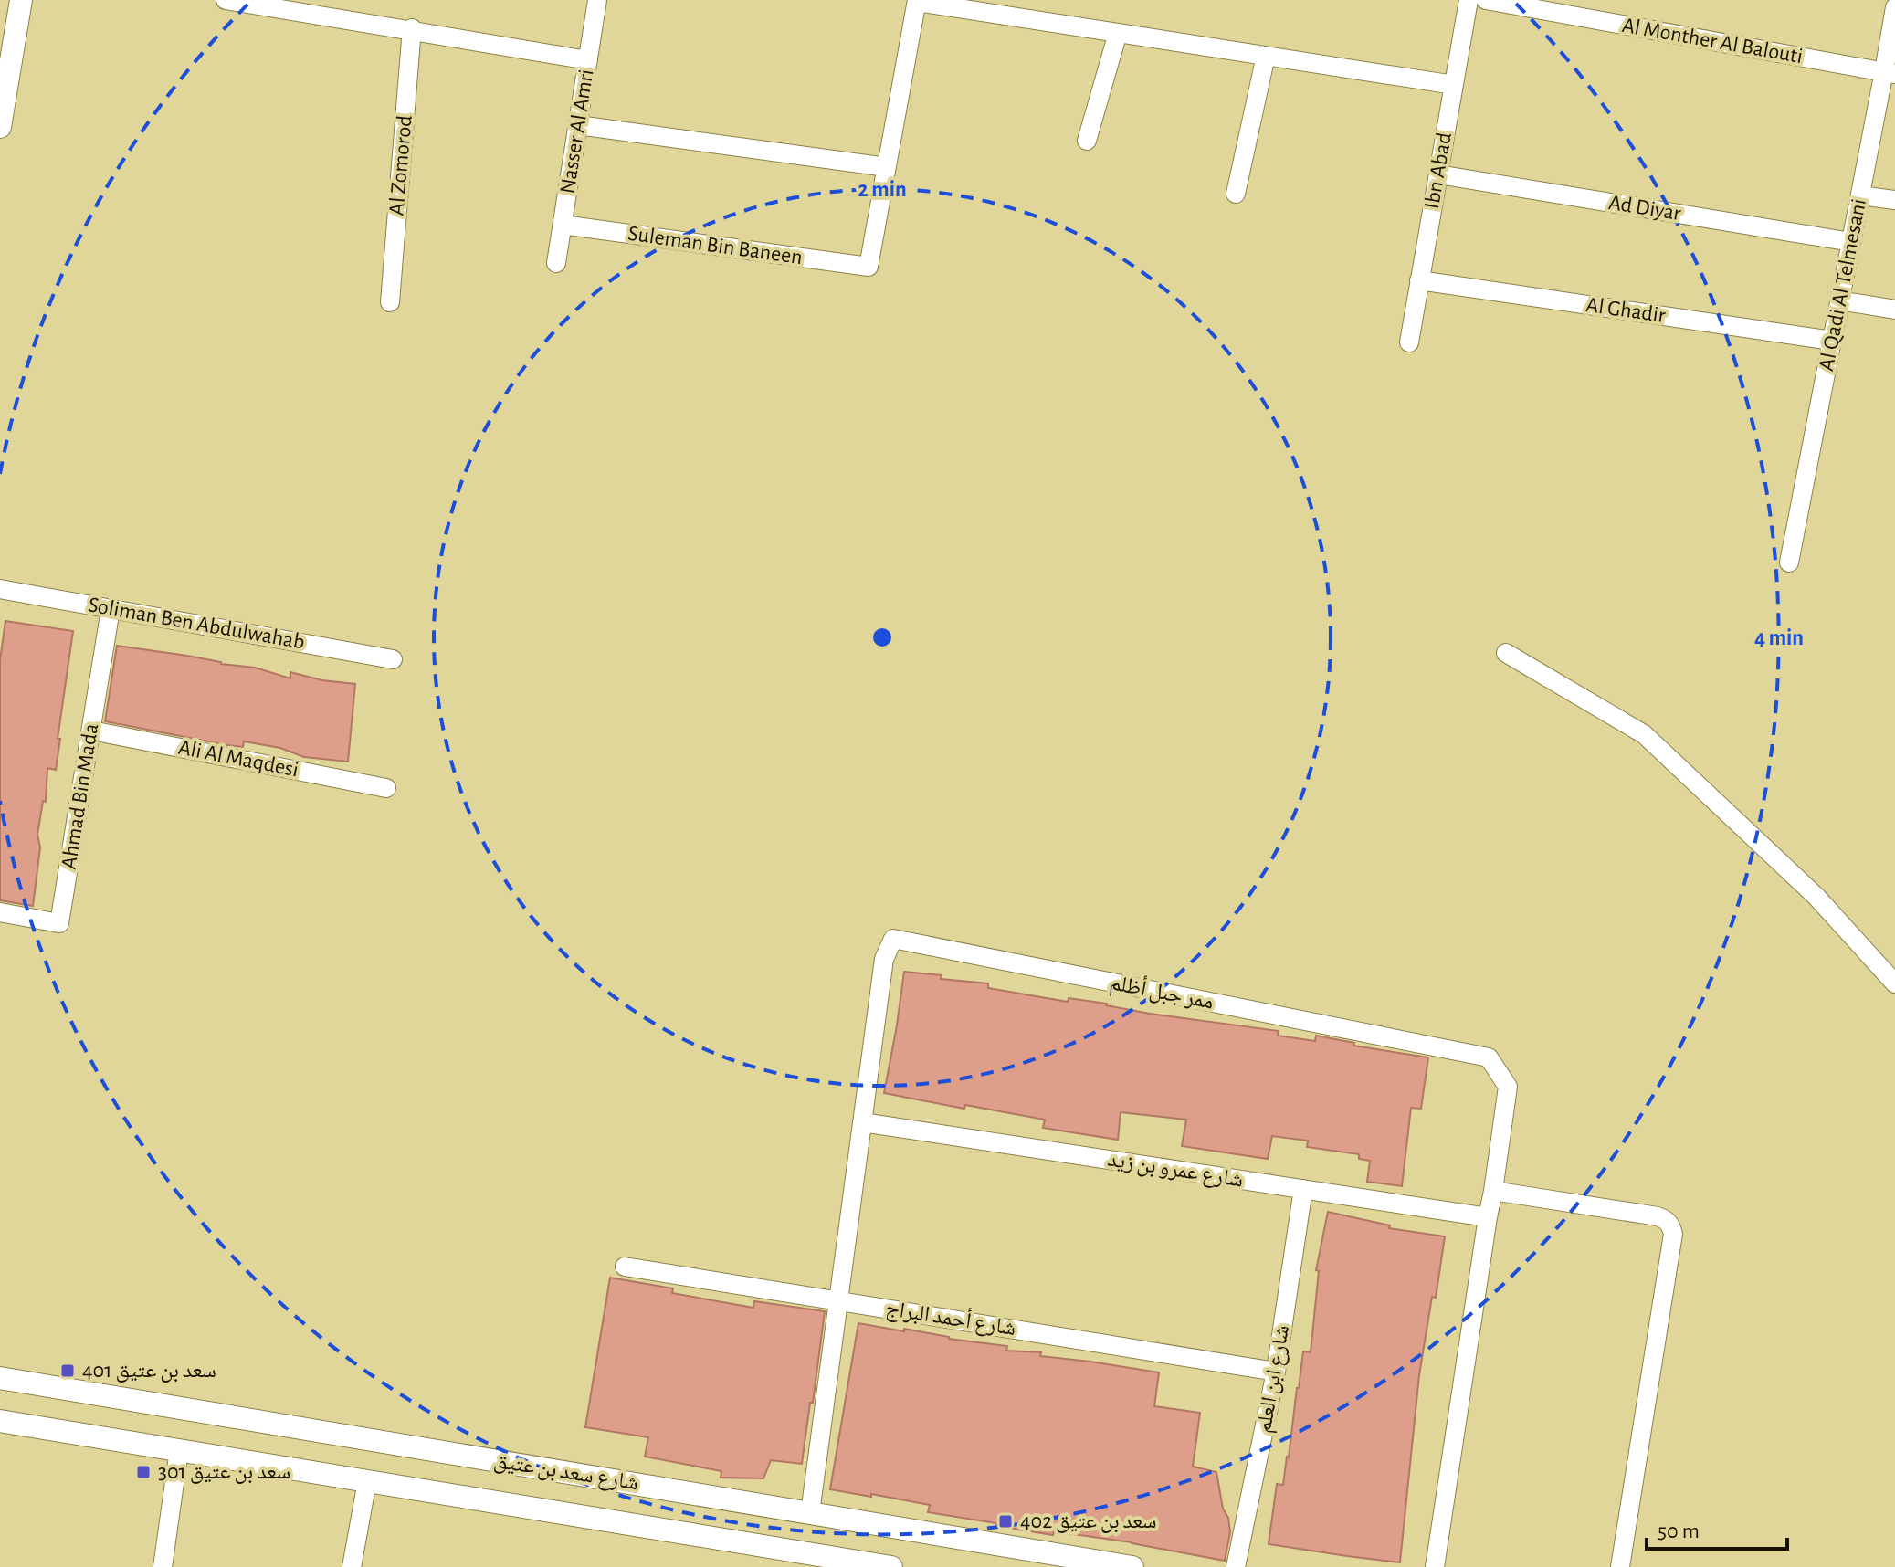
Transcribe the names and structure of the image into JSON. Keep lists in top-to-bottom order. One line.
{"streets":{"street":["Al Monther Al Balouti","Nasser Al Amri","Al Zomorod","Ibn Abad","Ad Diyar","Suleman Bin Baneen","Al Qadi Al Telmesani","Al Ghadir","Soliman Ben Abdulwahab","Ali Al Maqdesi","Ahmad Bin Mada","ممر جبل أظلم","شارع عمرو بن زيد","شارع أحمد البراج","شارع ابن العلم","شارع سعد بن عتيق"]},"crossings":[["Al Monther Al Balouti","Al Qadi Al Telmesani"],["Nasser Al Amri","Suleman Bin Baneen"],["Ibn Abad","Ad Diyar"],["Ibn Abad","Al Ghadir"],["Ad Diyar","Al Qadi Al Telmesani"],["Al Qadi Al Telmesani","Al Ghadir"],["Soliman Ben Abdulwahab","Ahmad Bin Mada"],["Ali Al Maqdesi","Ahmad Bin Mada"],["ممر جبل أظلم","شارع عمرو بن زيد"],["ممر جبل أظلم","شارع أحمد البراج"],["ممر جبل أظلم","شارع سعد بن عتيق"],["شارع عمرو بن زيد","شارع ابن العلم"],["شارع أحمد البراج","شارع ابن العلم"]],"places":{"transit":["سعد بن عتيق 401","سعد بن عتيق 301","سعد بن عتيق 402"]},"scale_bar":"50 m","rings":["2 min","4 min"]}
